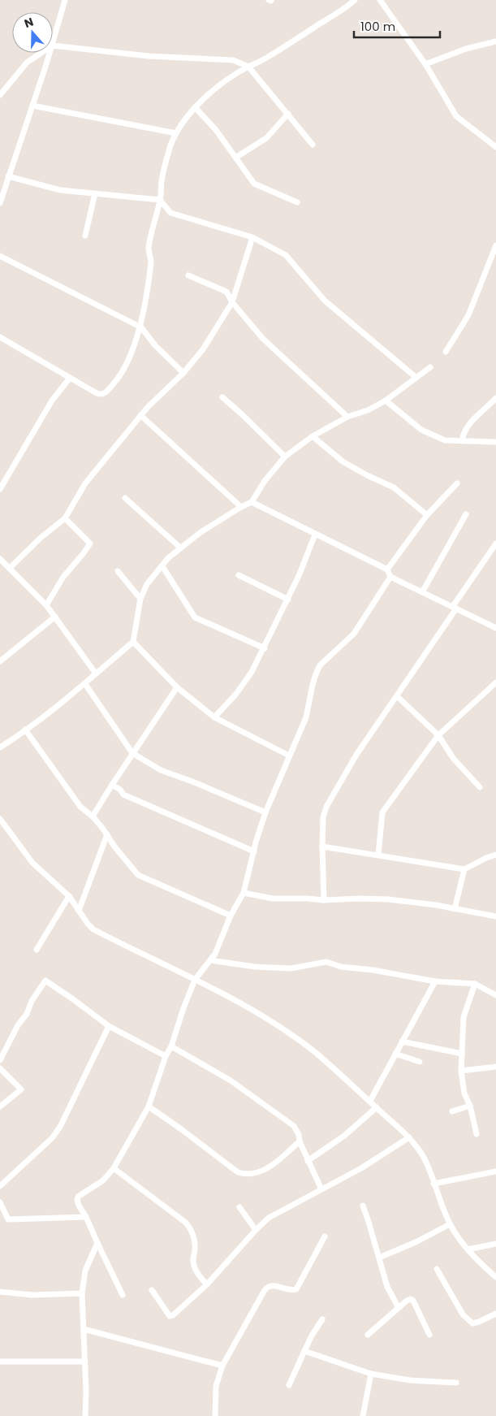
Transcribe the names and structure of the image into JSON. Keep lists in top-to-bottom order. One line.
{"scale_bar":"100 m","north":"top"}
